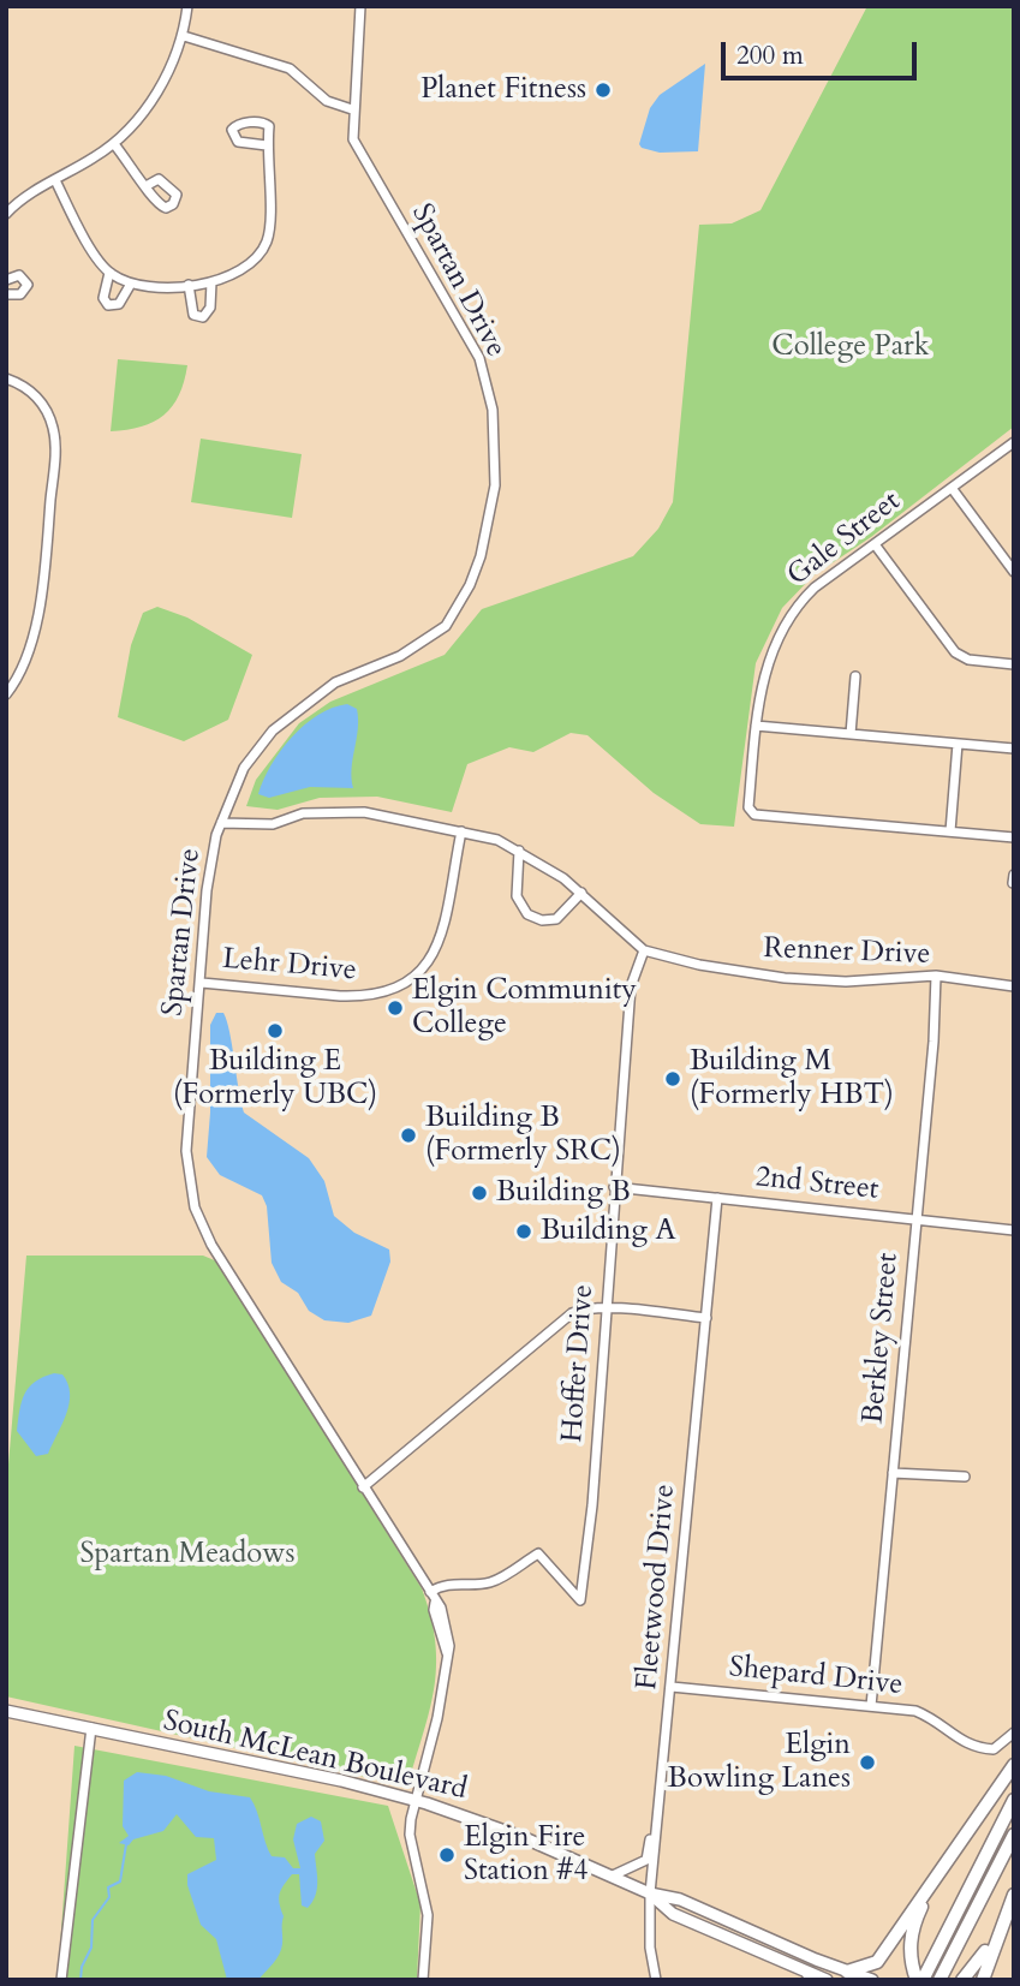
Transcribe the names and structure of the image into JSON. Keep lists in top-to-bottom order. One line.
{"streets":{"main road":["South McLean Boulevard"],"street":["Spartan Drive","Gale Street","Renner Drive","Lehr Drive","2nd Street","Berkley Street","Hoffer Drive","Fleetwood Drive","Shepard Drive"]},"crossings":[["Spartan Drive","Renner Drive"],["Spartan Drive","Lehr Drive"],["Spartan Drive","Hoffer Drive"],["Spartan Drive","South McLean Boulevard"],["Renner Drive","Lehr Drive"],["Renner Drive","Berkley Street"],["Renner Drive","Hoffer Drive"],["2nd Street","Berkley Street"],["2nd Street","Hoffer Drive"],["2nd Street","Fleetwood Drive"],["Berkley Street","Shepard Drive"],["Fleetwood Drive","Shepard Drive"],["Fleetwood Drive","South McLean Boulevard"]],"parks":["College Park","Spartan Meadows"],"places":["Planet Fitness","Elgin Community College","Building E (Formerly UBC)","Building M (Formerly HBT)","Building B (Formerly SRC)","Building B","Building A","Elgin Bowling Lanes","Elgin Fire Station #4"],"scale_bar":"200 m"}
